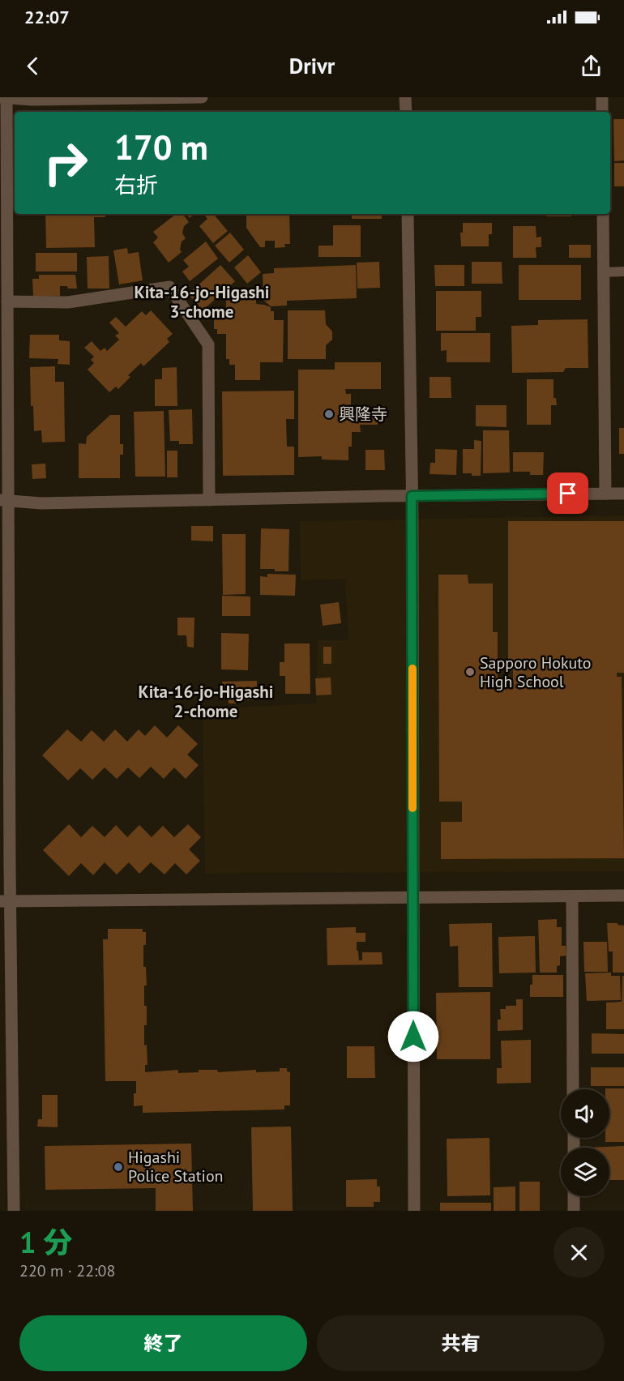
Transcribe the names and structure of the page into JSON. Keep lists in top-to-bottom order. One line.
{"districts":["Kita-16-jo-Higashi 3-chome","Kita-16-jo-Higashi 2-chome"],"places":["興隆寺","Sapporo Hokuto High School","Higashi Police Station"],"page":{"status":"22:07","header":"Drivr","turn":["170 m","右折"],"heading":["1 分","220 m · 22:08"],"buttons":["終了","共有"]}}
